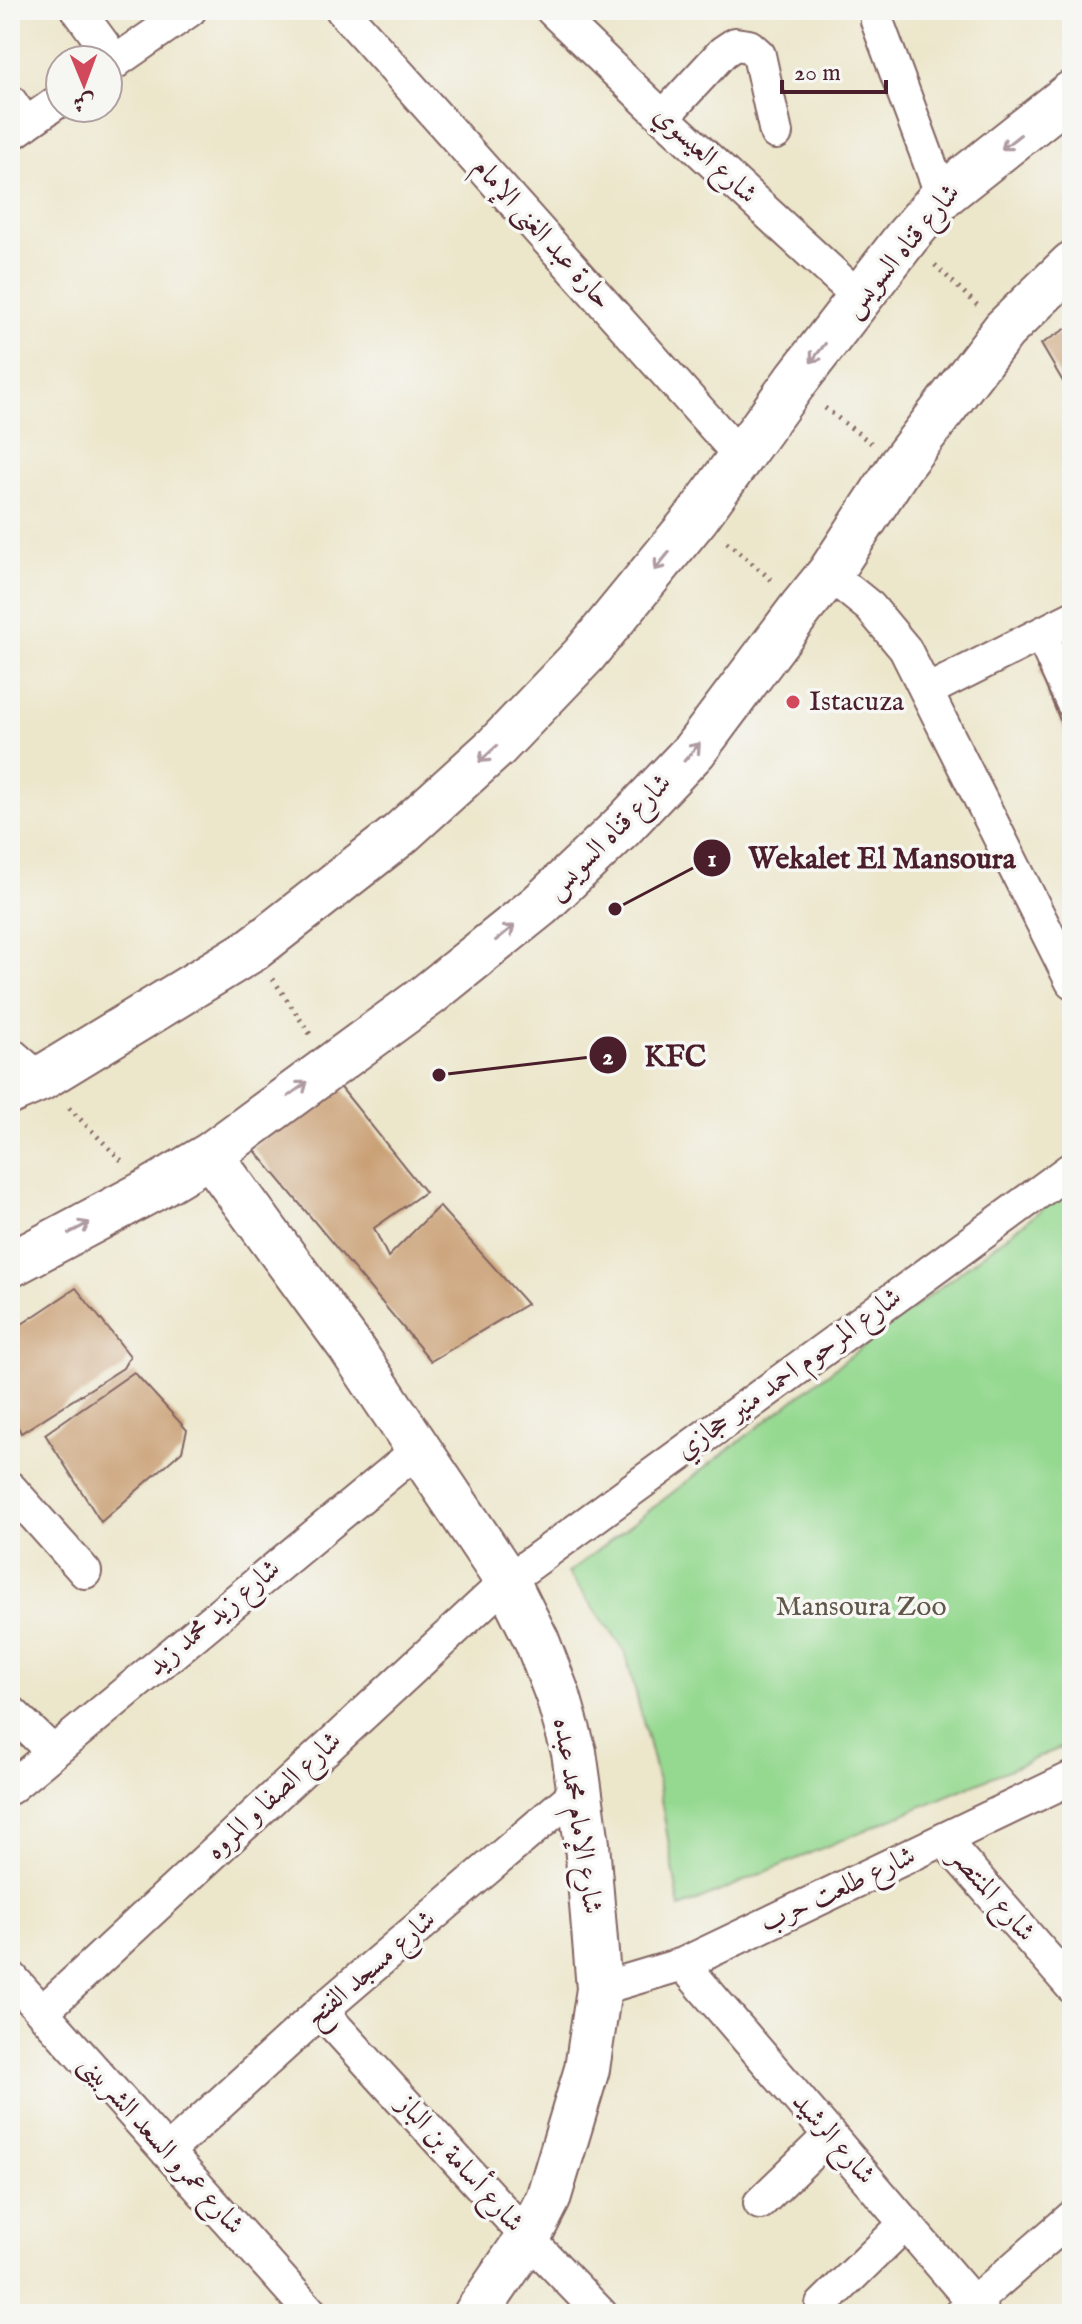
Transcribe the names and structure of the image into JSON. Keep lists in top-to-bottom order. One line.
{"streets":{"main road":["شارع قناه السويس","شارع الإمام محمد عبده"],"street":["شارع العيسوي","حارة عبد الغنى الإمام","شارع المرحوم احمد منير حجازي","شارع زيد محمد زيد","شارع الصفا و المروه","شارع طلعت حرب","شارع المنتصر","شارع مسجد الفتح","شارع الرشيد","شارع عمرو السعد الشربينى","شارع أسامة بن الباز"]},"crossings":[["شارع العيسوي","شارع قناه السويس"],["حارة عبد الغنى الإمام","شارع قناه السويس"],["شارع قناه السويس","شارع الإمام محمد عبده"],["شارع المرحوم احمد منير حجازي","شارع الصفا و المروه"],["شارع المرحوم احمد منير حجازي","شارع الإمام محمد عبده"],["شارع زيد محمد زيد","شارع الإمام محمد عبده"],["شارع الصفا و المروه","شارع الإمام محمد عبده"],["شارع الصفا و المروه","شارع عمرو السعد الشربينى"],["شارع الإمام محمد عبده","شارع طلعت حرب"],["شارع الإمام محمد عبده","شارع مسجد الفتح"],["شارع الإمام محمد عبده","شارع أسامة بن الباز"],["شارع طلعت حرب","شارع المنتصر"],["شارع طلعت حرب","شارع الرشيد"],["شارع مسجد الفتح","شارع عمرو السعد الشربينى"],["شارع مسجد الفتح","شارع أسامة بن الباز"]],"parks":["Mansoura Zoo"],"places":["Istacuza","Wekalet El Mansoura","KFC"],"scale_bar":"20 m","north":"bottom"}
